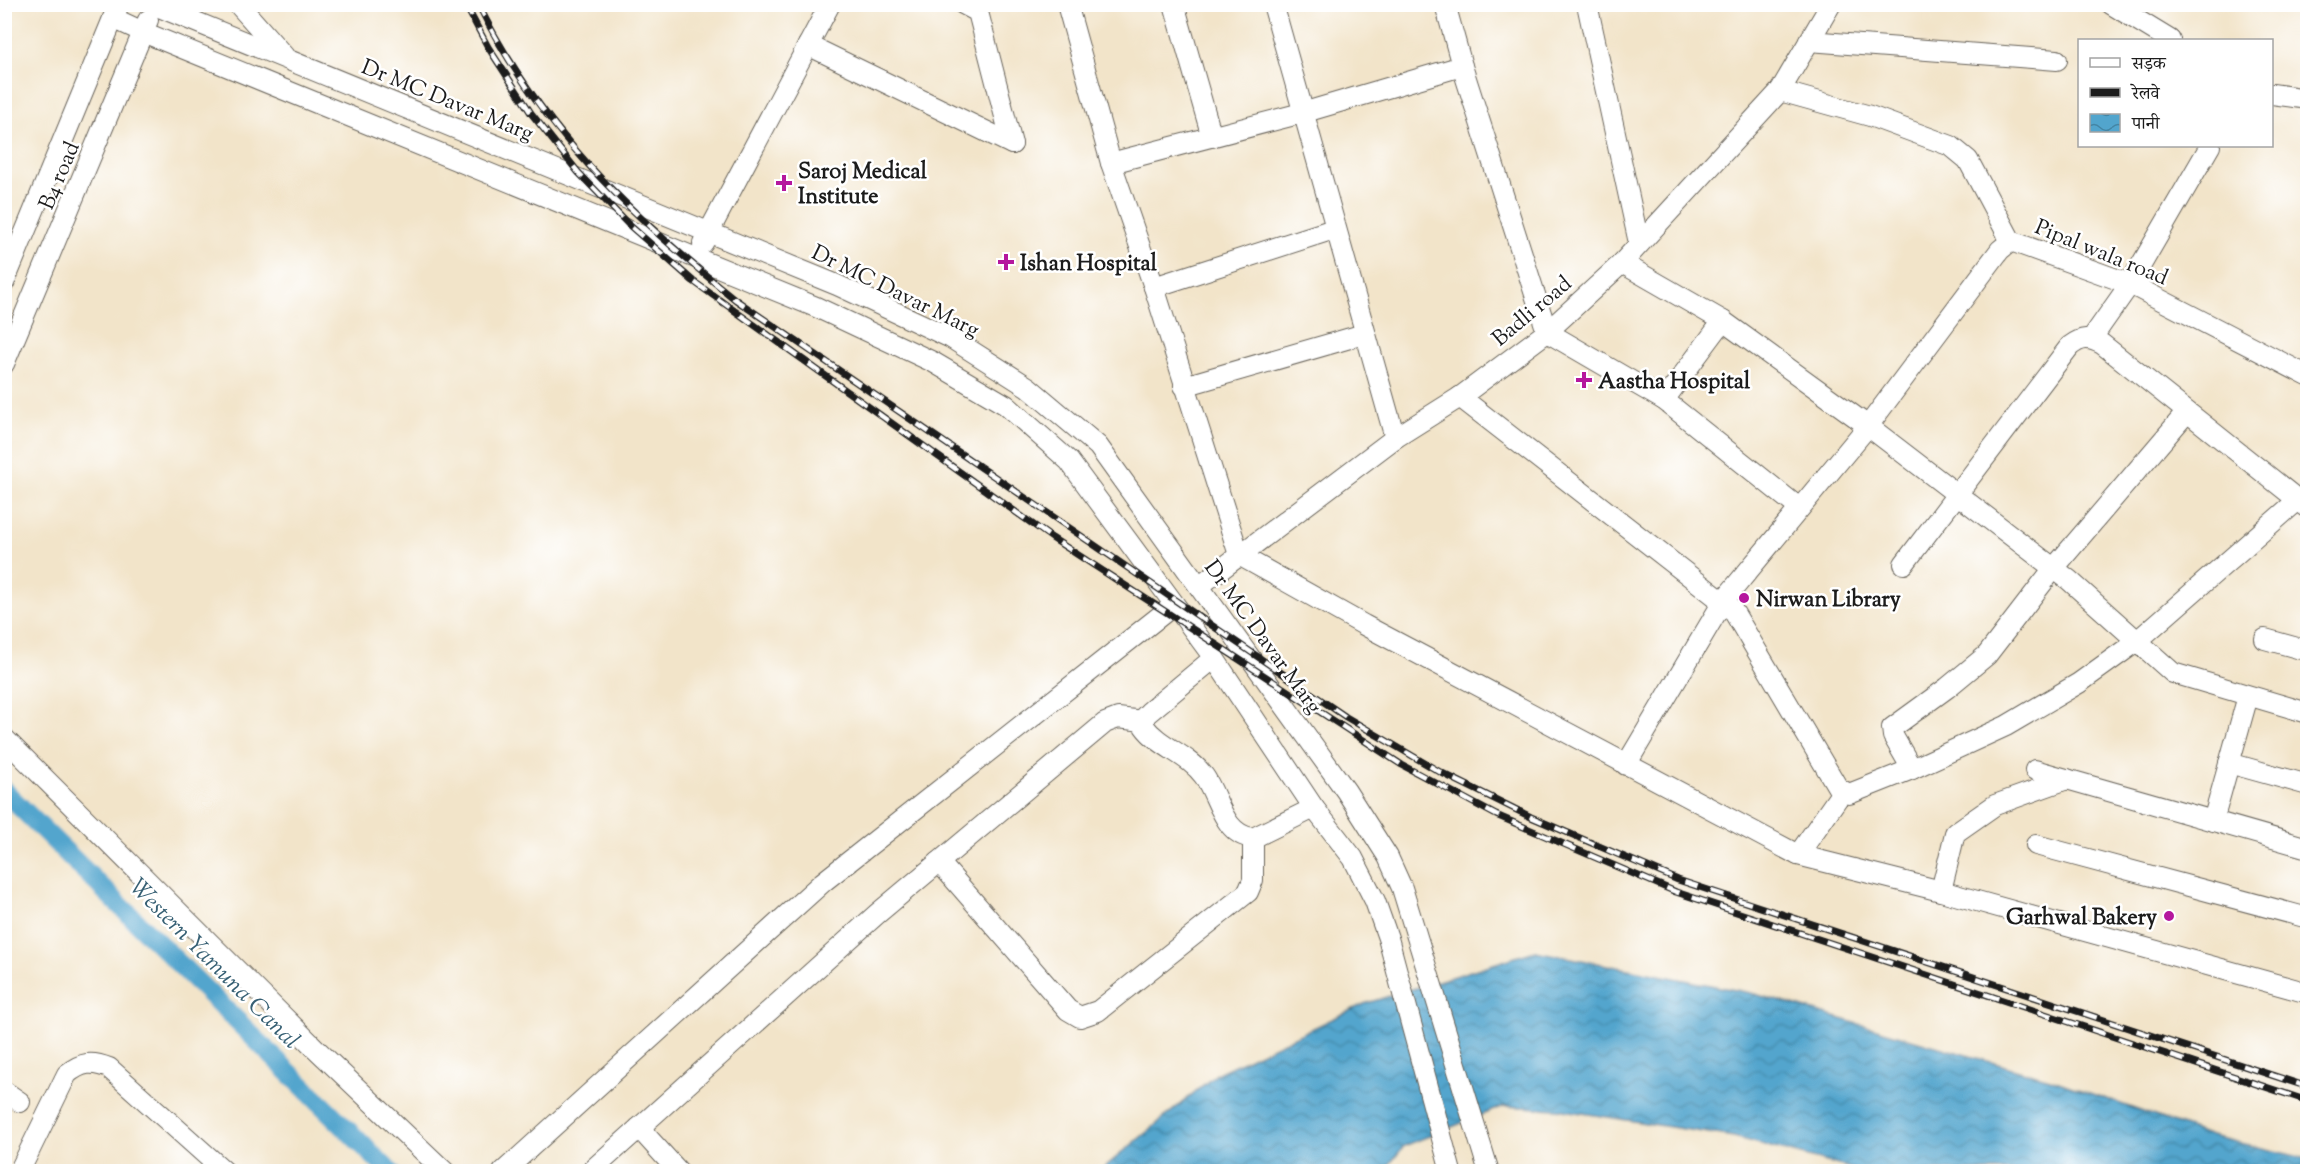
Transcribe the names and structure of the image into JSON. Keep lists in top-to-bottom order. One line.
{"streets":{"street":["Dr MC Davar Marg","B4 road","Pipal wala road","Badli road"]},"crossings":[["Dr MC Davar Marg","B4 road"],["Dr MC Davar Marg","Badli road"],["Pipal wala road","Badli road"]],"water":["Western Yamuna Canal"],"places":{"health":["Saroj Medical Institute","Ishan Hospital","Aastha Hospital"],"other":["Nirwan Library","Garhwal Bakery"]},"legend":["सड़क","रेलवे","पानी"]}
